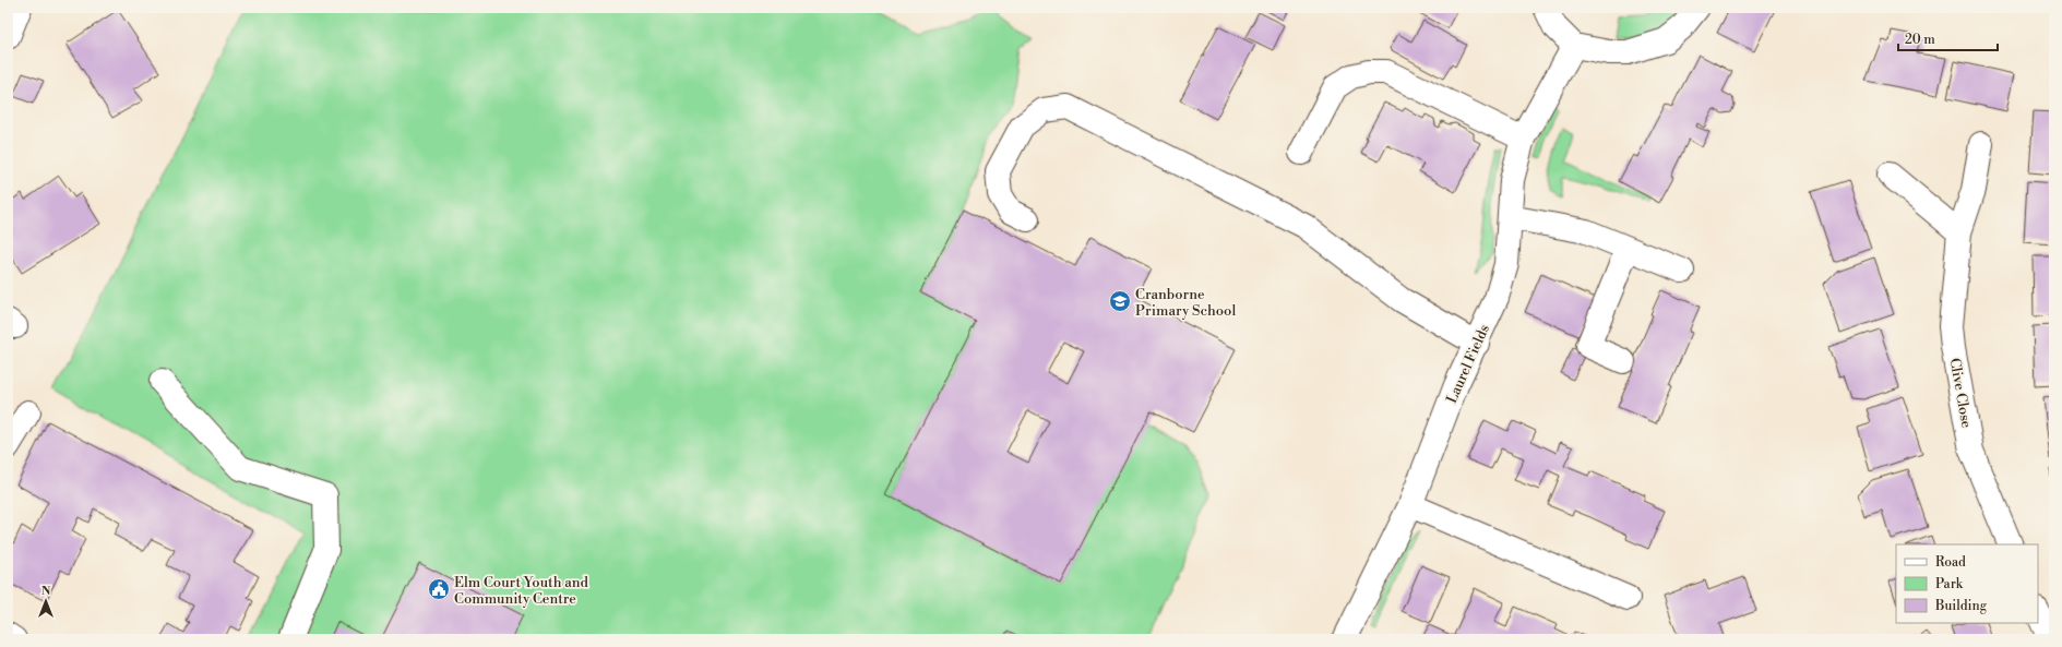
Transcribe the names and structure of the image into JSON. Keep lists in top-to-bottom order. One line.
{"streets":{"street":["Laurel Fields","Clive Close"]},"places":{"school or university":["Cranborne Primary School"],"public building":["Elm Court Youth and Community Centre"]},"legend":["Road","Park","Building"],"scale_bar":"20 m","north":"top"}
